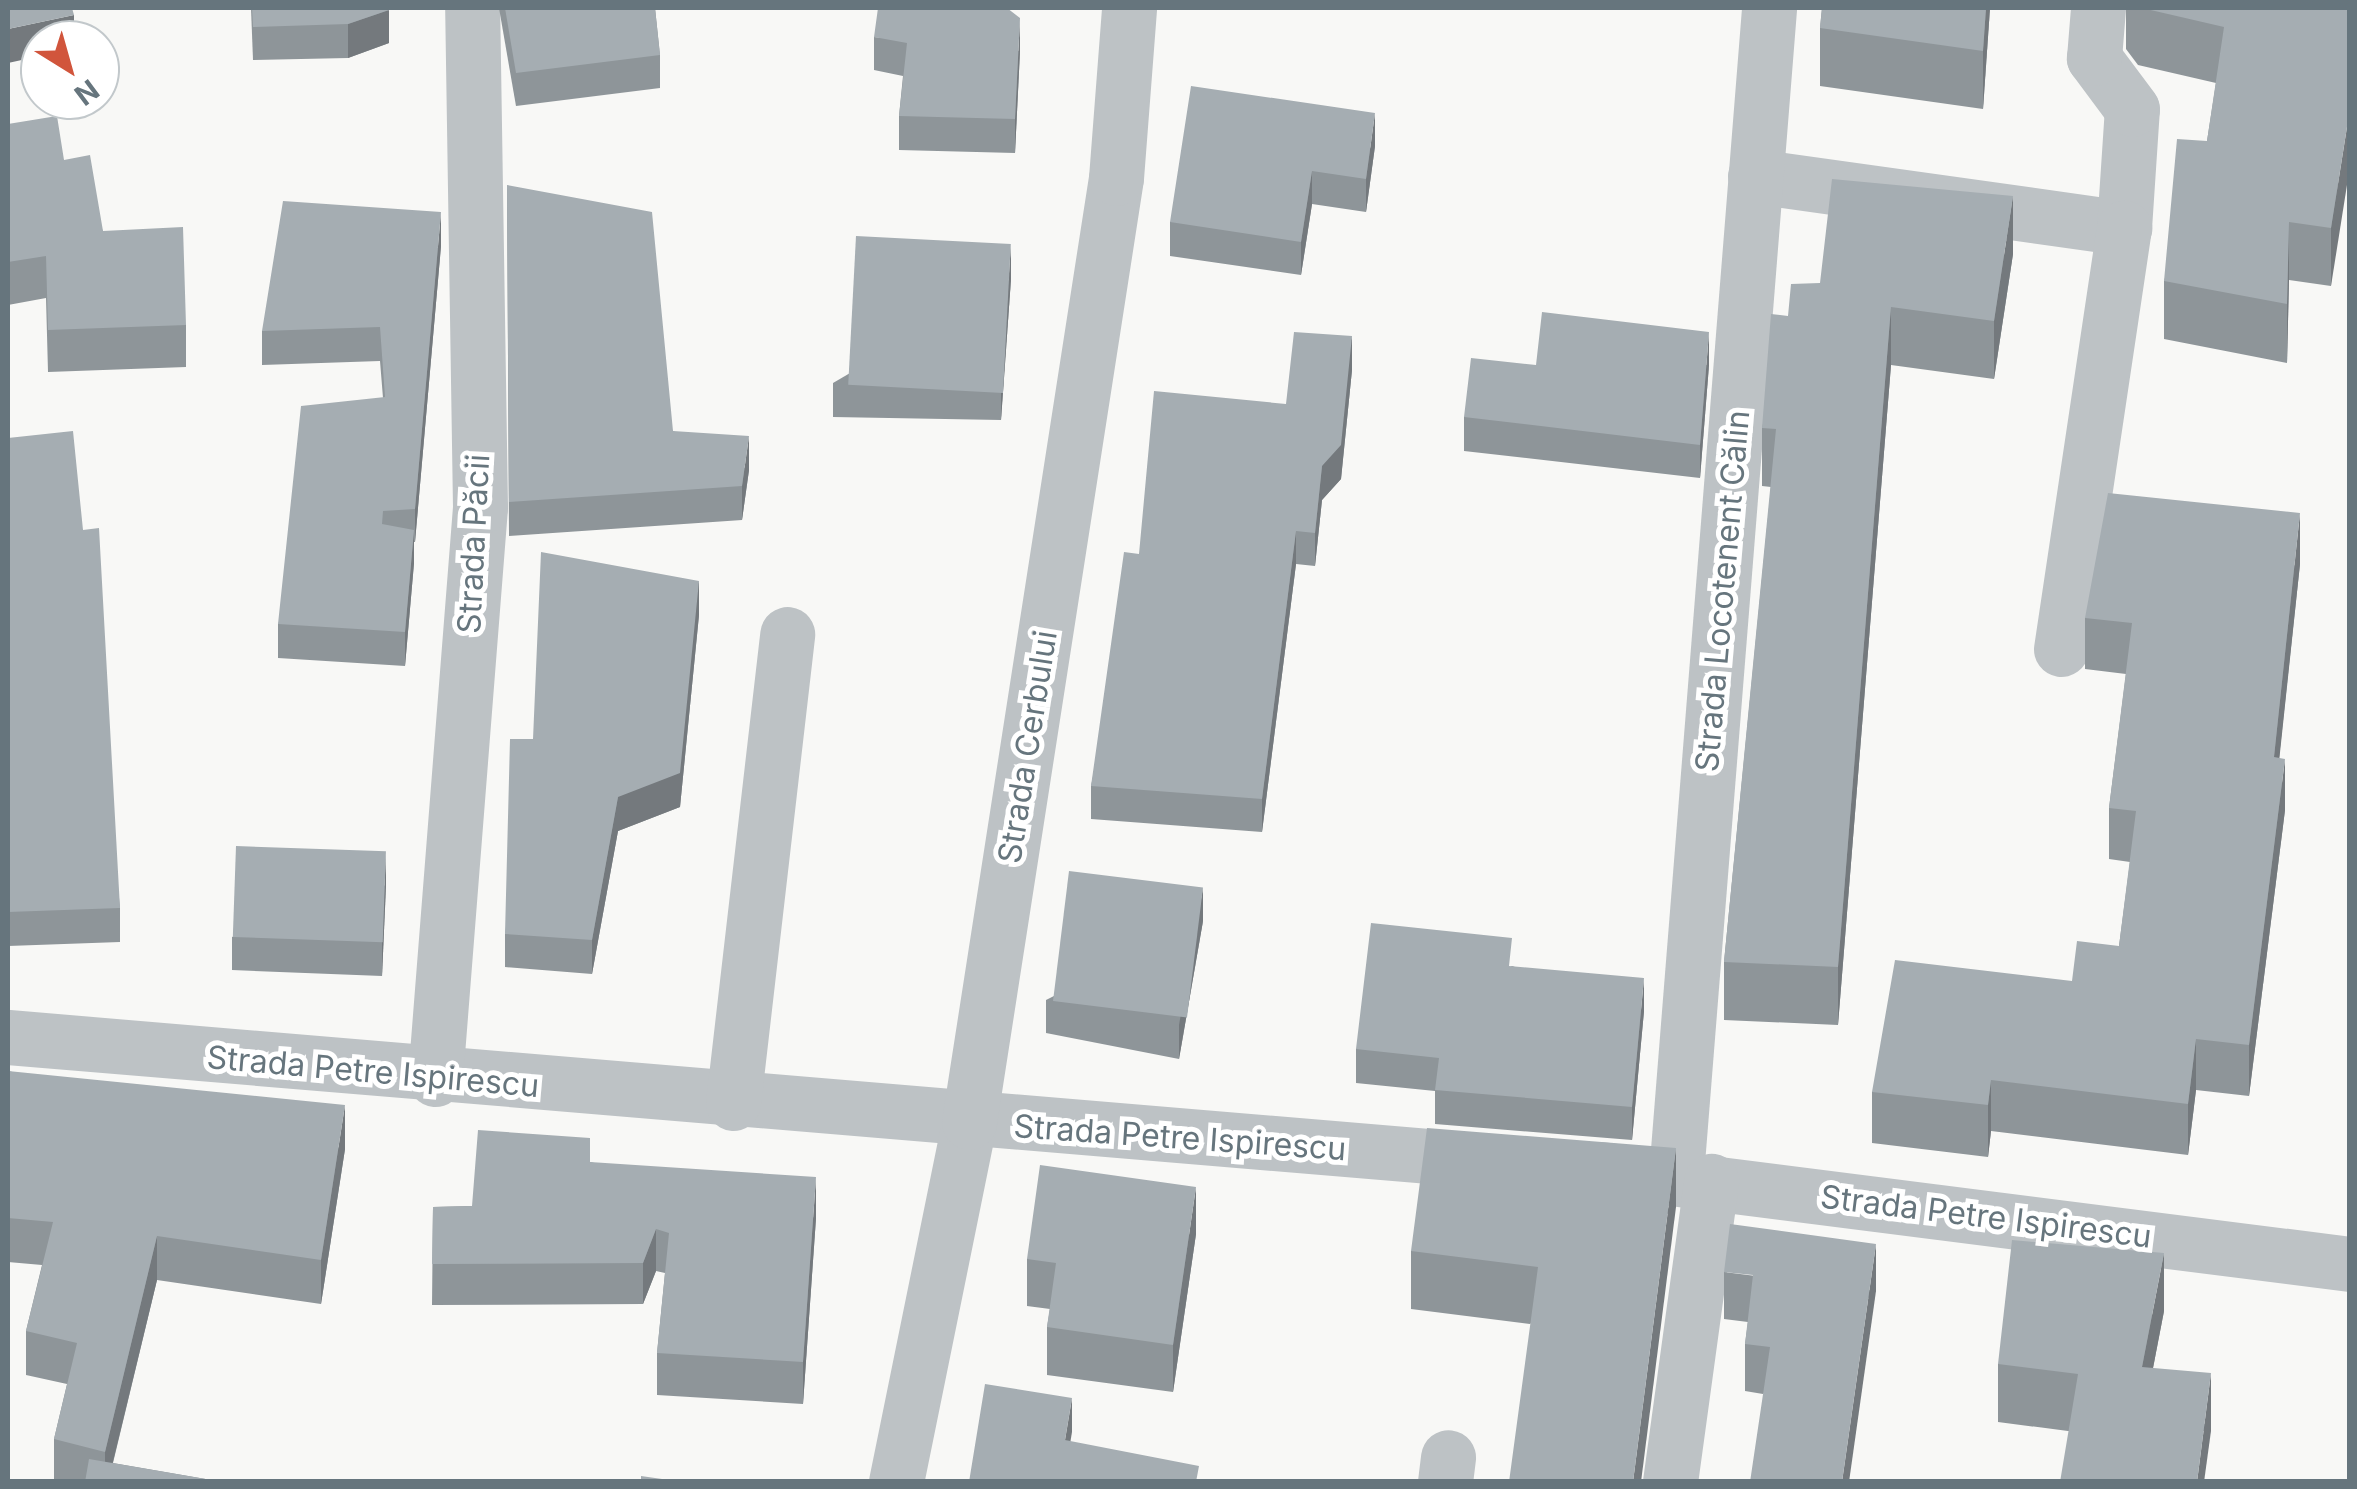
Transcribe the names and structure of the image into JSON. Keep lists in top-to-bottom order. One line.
{"streets":{"street":["Strada Păcii","Strada Locotenent Călin","Strada Cerbului","Strada Petre Ispirescu"]},"crossings":[["Strada Păcii","Strada Petre Ispirescu"],["Strada Locotenent Călin","Strada Petre Ispirescu"],["Strada Cerbului","Strada Petre Ispirescu"]],"north":"bottom right"}
